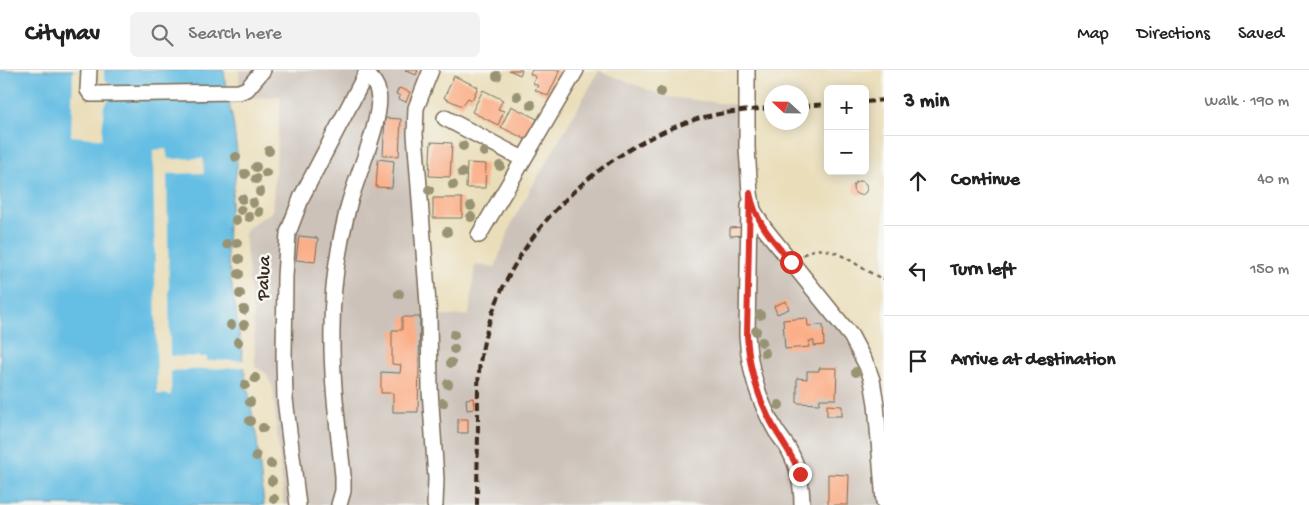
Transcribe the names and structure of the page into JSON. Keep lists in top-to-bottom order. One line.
{"streets":{"street":["Palua"]},"north":"left","page":{"header":"Citynav","search":"Search here","nav":["Map","Directions","Saved"],"heading":["3 min","Walk · 190 m"],"map_buttons":["+","−"],"list":[["Continue","40 m"],["Turn left","150 m"],"Arrive at destination"]}}
